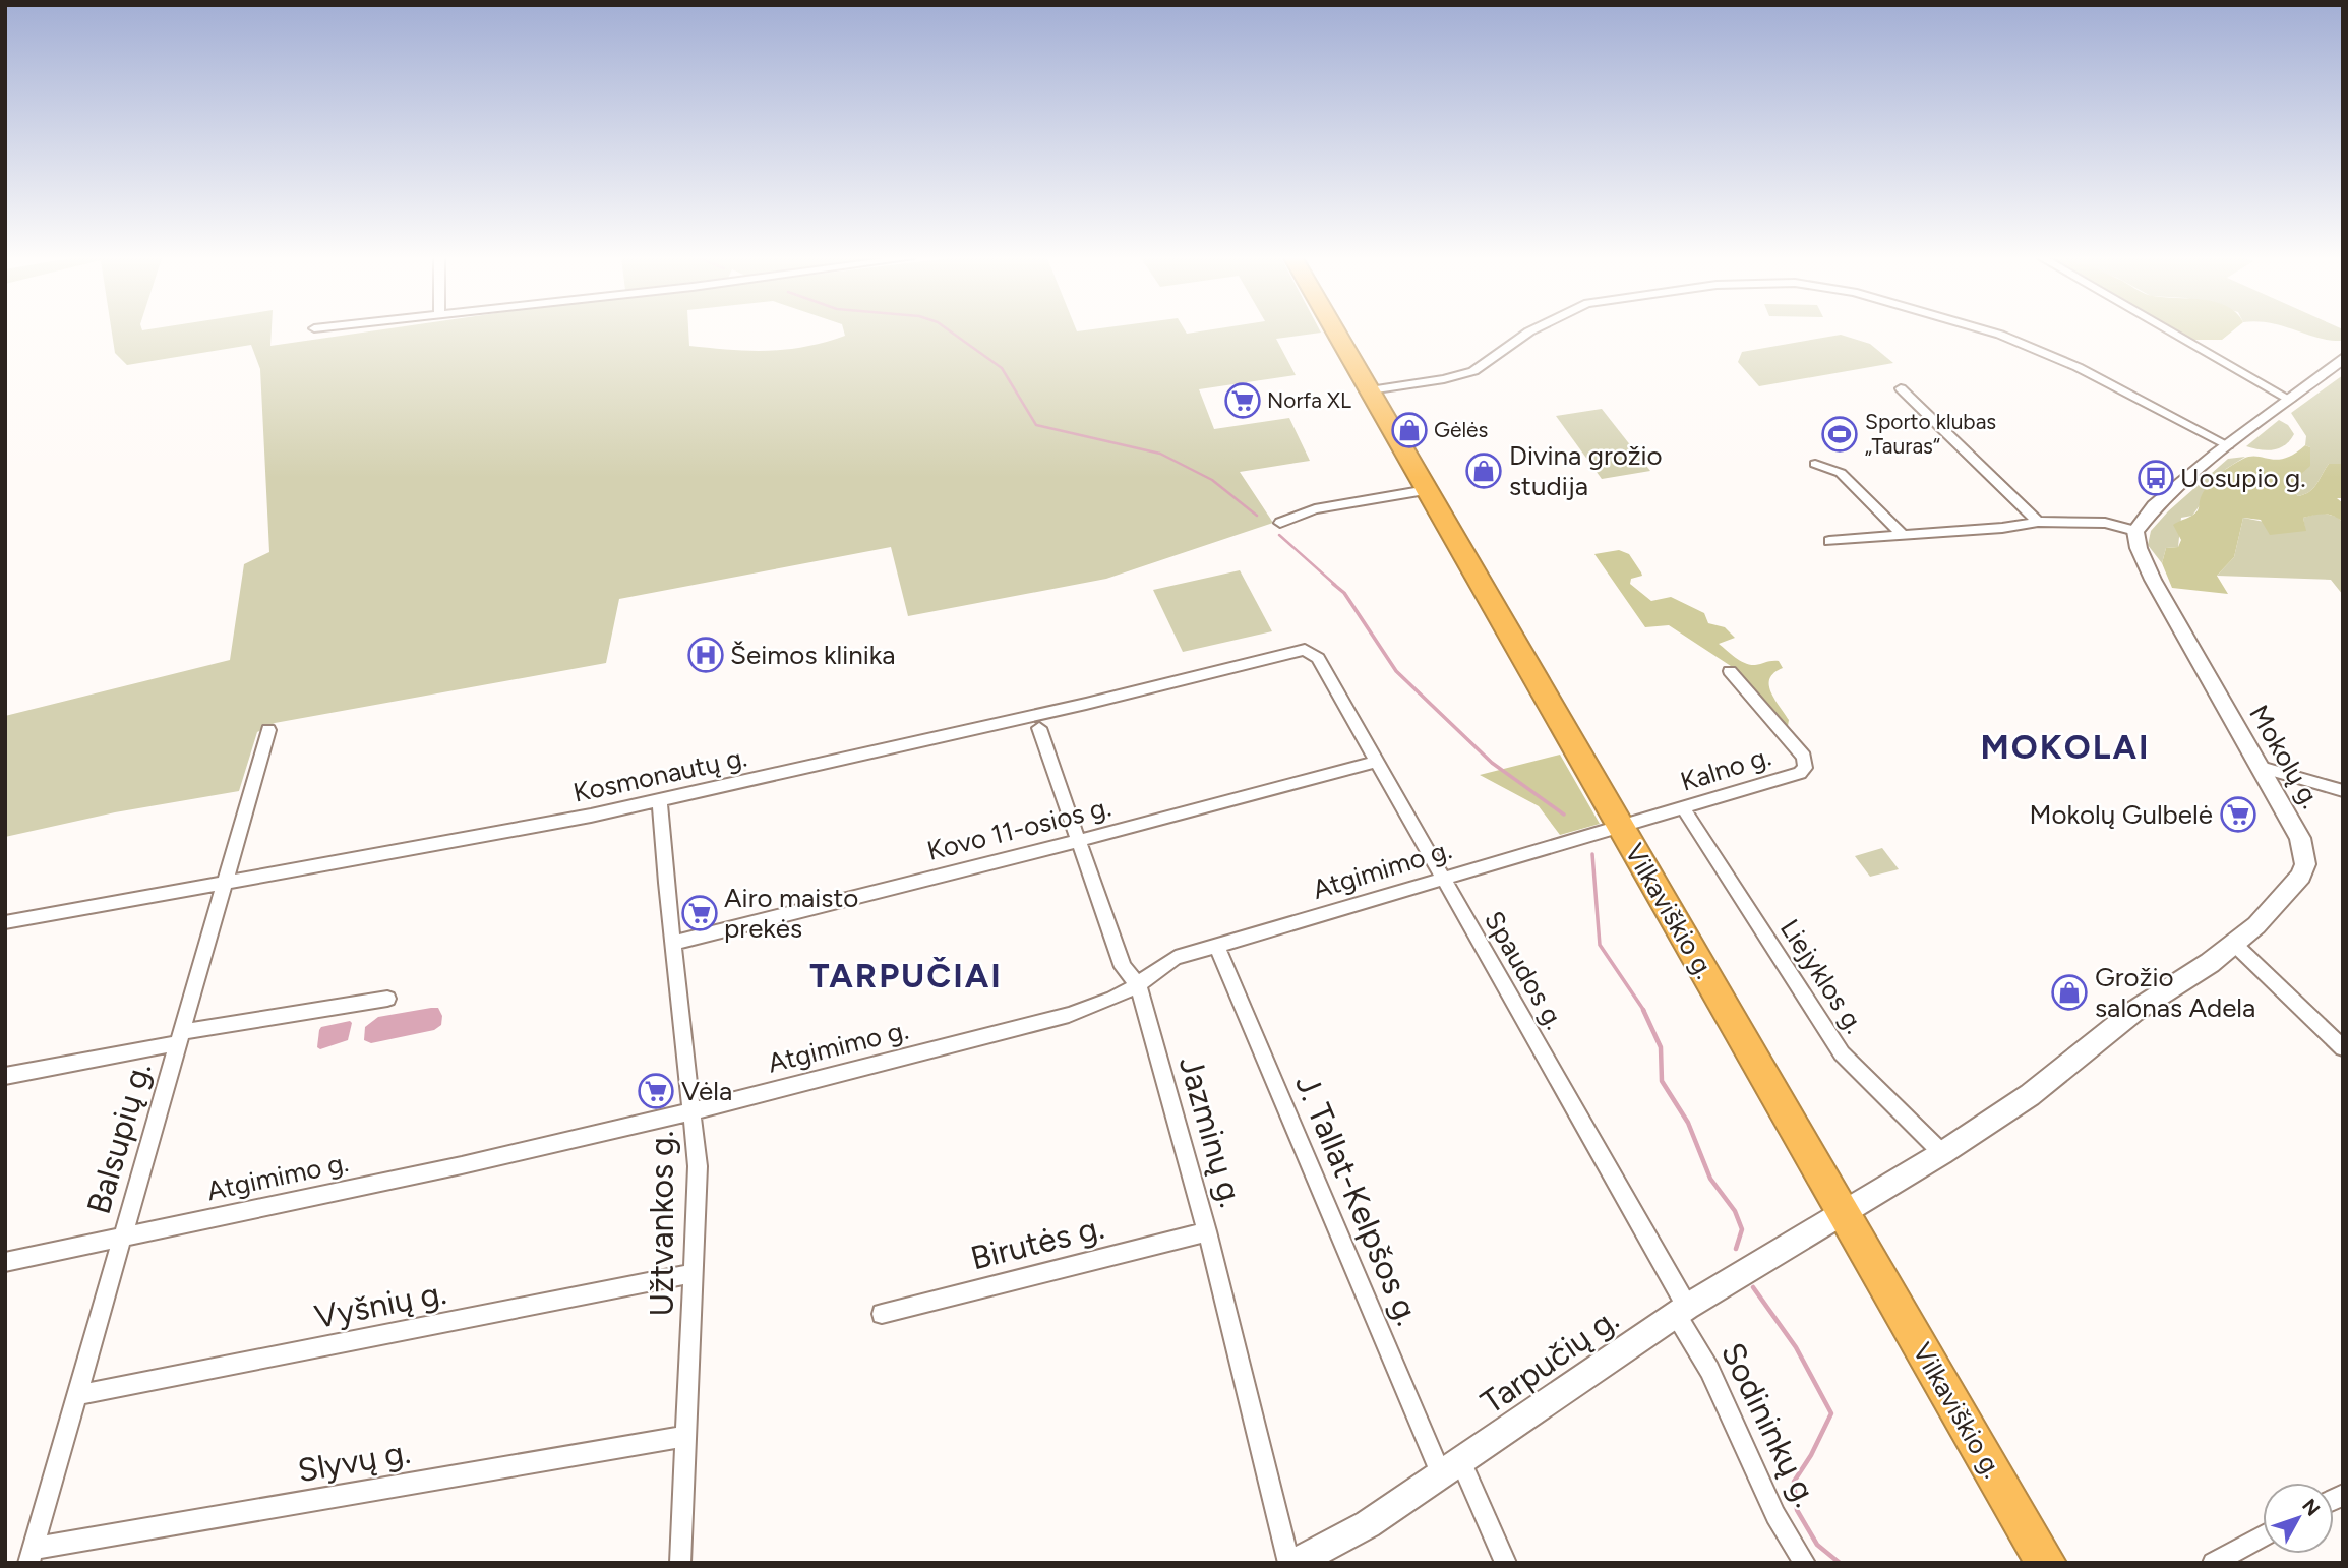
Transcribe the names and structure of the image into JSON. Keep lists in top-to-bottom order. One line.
{"streets":{"highway":["Vilkaviškio g."],"main road":["Mokolų g.","Tarpučių g."],"street":["Kalno g.","Kosmonautų g.","Kovo 11-osios g.","Atgimimo g.","Spaudos g.","Liejyklos g.","Jazminų g.","Balsupių g.","J. Tallat-Kelpšos g.","Užtvankos g.","Birutės g.","Vyšnių g.","Sodininkų g.","Slyvų g."]},"crossings":[["Mokolų g.","Vilkaviškio g."],["Mokolų g.","Liejyklos g."],["Mokolų g.","Tarpučių g."],["Kalno g.","Atgimimo g."],["Kalno g.","Vilkaviškio g."],["Kalno g.","Liejyklos g."],["Kosmonautų g.","Spaudos g."],["Kosmonautų g.","Balsupių g."],["Kosmonautų g.","Užtvankos g."],["Kovo 11-osios g.","Spaudos g."],["Kovo 11-osios g.","Jazminų g."],["Kovo 11-osios g.","Užtvankos g."],["Atgimimo g.","Vilkaviškio g."],["Atgimimo g.","Spaudos g."],["Atgimimo g.","Jazminų g."],["Atgimimo g.","Balsupių g."],["Atgimimo g.","J. Tallat-Kelpšos g."],["Atgimimo g.","Užtvankos g."],["Vilkaviškio g.","Tarpučių g."],["Spaudos g.","Tarpučių g."],["Spaudos g.","Sodininkų g."],["Jazminų g.","Birutės g."],["Jazminų g.","Tarpučių g."],["Balsupių g.","Vyšnių g."],["Balsupių g.","Slyvų g."],["J. Tallat-Kelpšos g.","Tarpučių g."],["Užtvankos g.","Vyšnių g."],["Užtvankos g.","Slyvų g."],["Tarpučių g.","Sodininkų g."]],"districts":["MOKOLAI","TARPUČIAI"],"places":{"supermarket":["Norfa XL","Mokolų Gulbelė","Airo maisto prekės","Vėla"],"shop":["Gėlės","Divina grožio studija","Grožio salonas Adela"],"sports":["Sporto klubas „Tauras“"],"bus stop":["Uosupio g."],"hospital":["Šeimos klinika"]},"north":"top right"}
